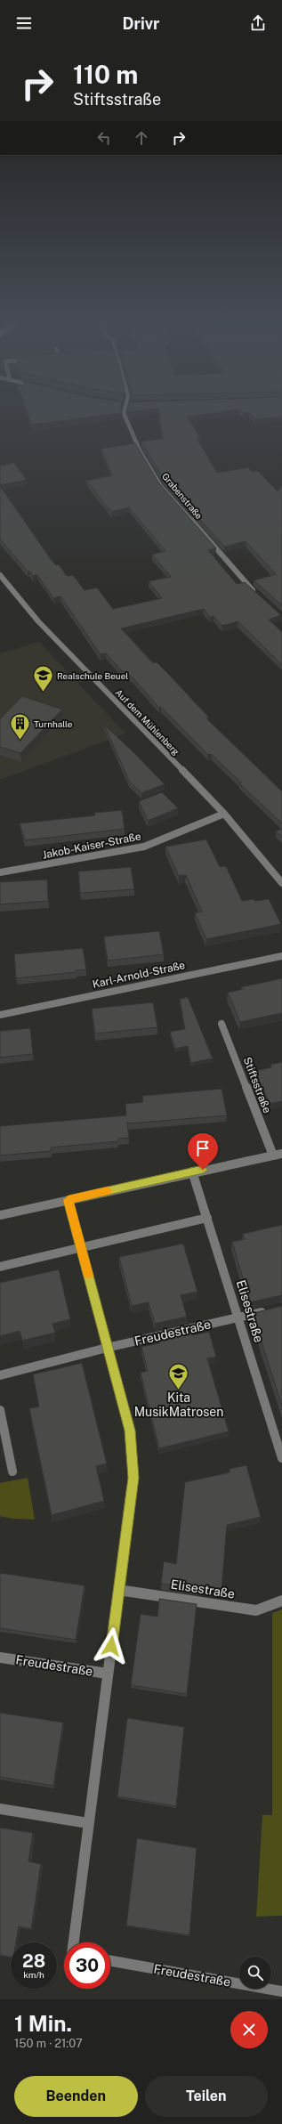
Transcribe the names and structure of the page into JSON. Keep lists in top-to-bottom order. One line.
{"streets":{"street":["Grabenstraße","Auf dem Mühlenberg","Jakob-Kaiser-Straße","Karl-Arnold-Straße","Stiftsstraße","Elisestraße","Freudestraße"]},"crossings":[["Auf dem Mühlenberg","Jakob-Kaiser-Straße"],["Elisestraße","Freudestraße"]],"places":{"school or university":["Realschule Beuel","Kita MusikMatrosen"],"building":["Turnhalle"]},"page":{"header":"Drivr","turn":["110 m","Stiftsstraße"],"speed":"28 km/h","limit":"30","heading":["1 Min.","150 m · 21:07"],"buttons":["Beenden","Teilen"]}}
